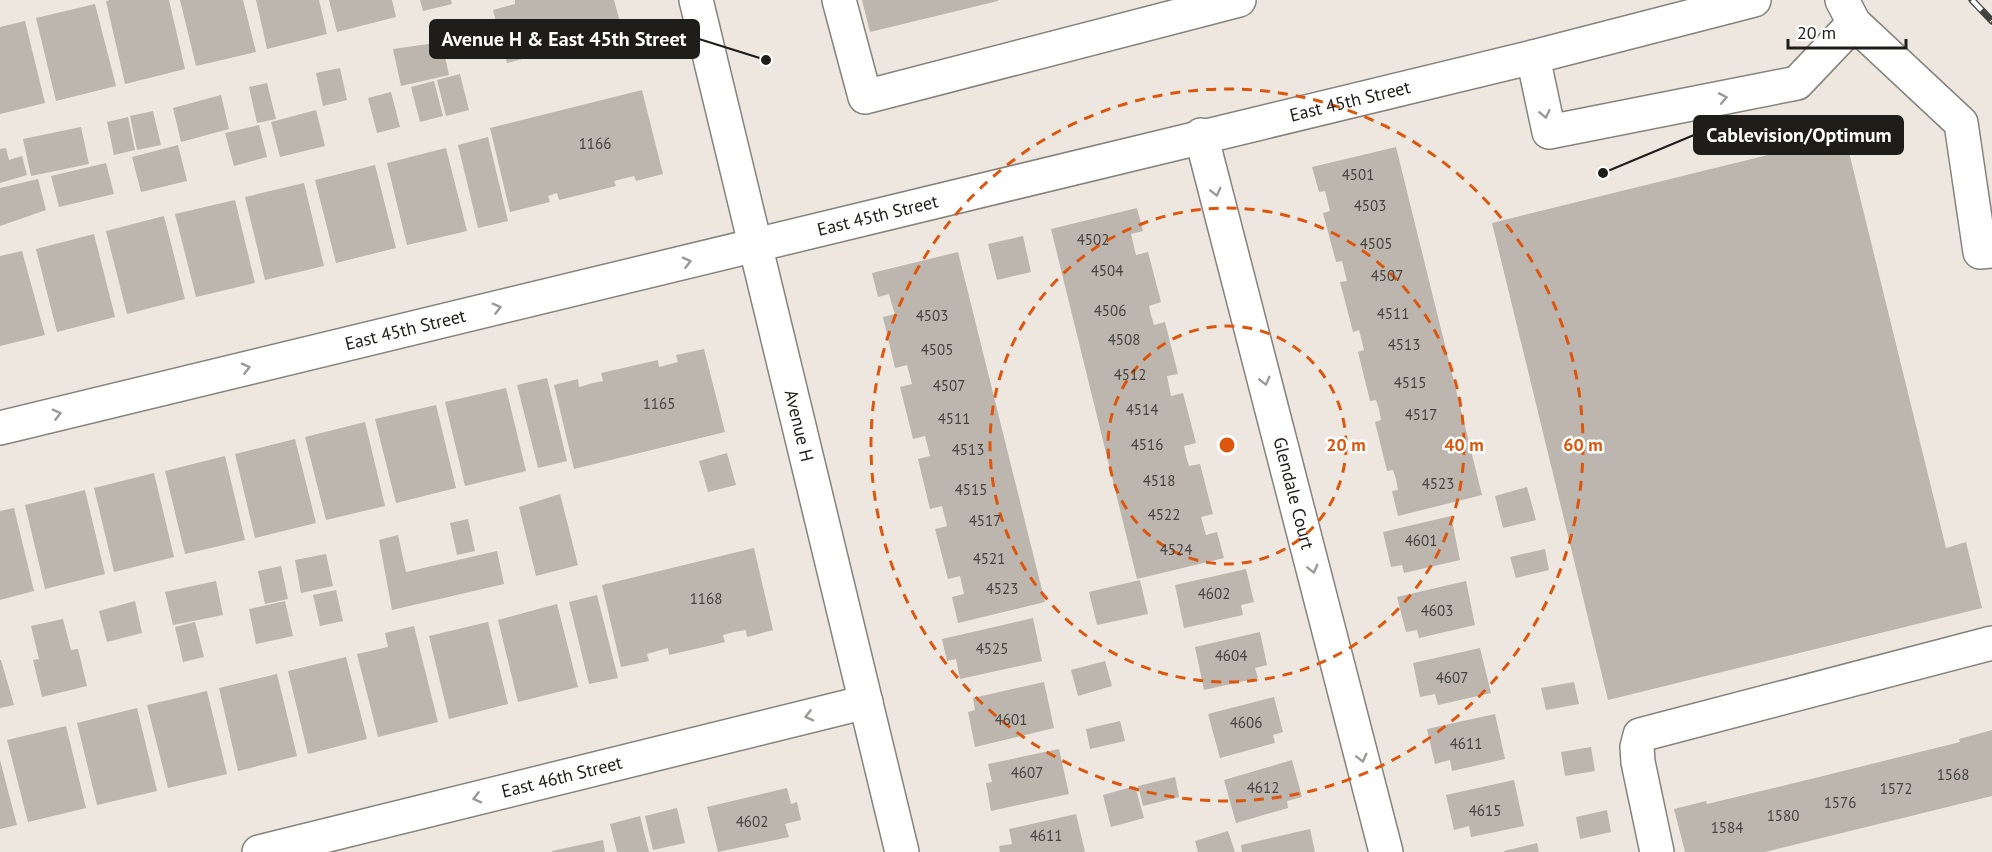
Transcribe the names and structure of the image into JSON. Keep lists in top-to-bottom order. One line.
{"streets":{"street":["East 45th Street","Avenue H","Glendale Court","East 46th Street"]},"crossings":[["East 45th Street","Avenue H"],["East 45th Street","Glendale Court"],["Avenue H","East 46th Street"]],"one_way":["East 45th Street","Glendale Court","East 46th Street"],"places":["Avenue H & East 45th Street","Cablevision/Optimum"],"house_numbers":["1166","4501","4503","4502","4505","4504","4507","4506","4511","4503","4508","4513","4505","4512","4515","4507","1165","4514","4517","4511","4516","4513","4518","4523","4515","4522","4517","4601","4524","4521","4523","4602","1168","4603","4525","4604","4607","4601","4606","4611","4607","1568","4612","1572","1576","4615","1580","4602","1584","4611"],"scale_bar":"20 m","rings":["20 m","40 m","60 m"]}
